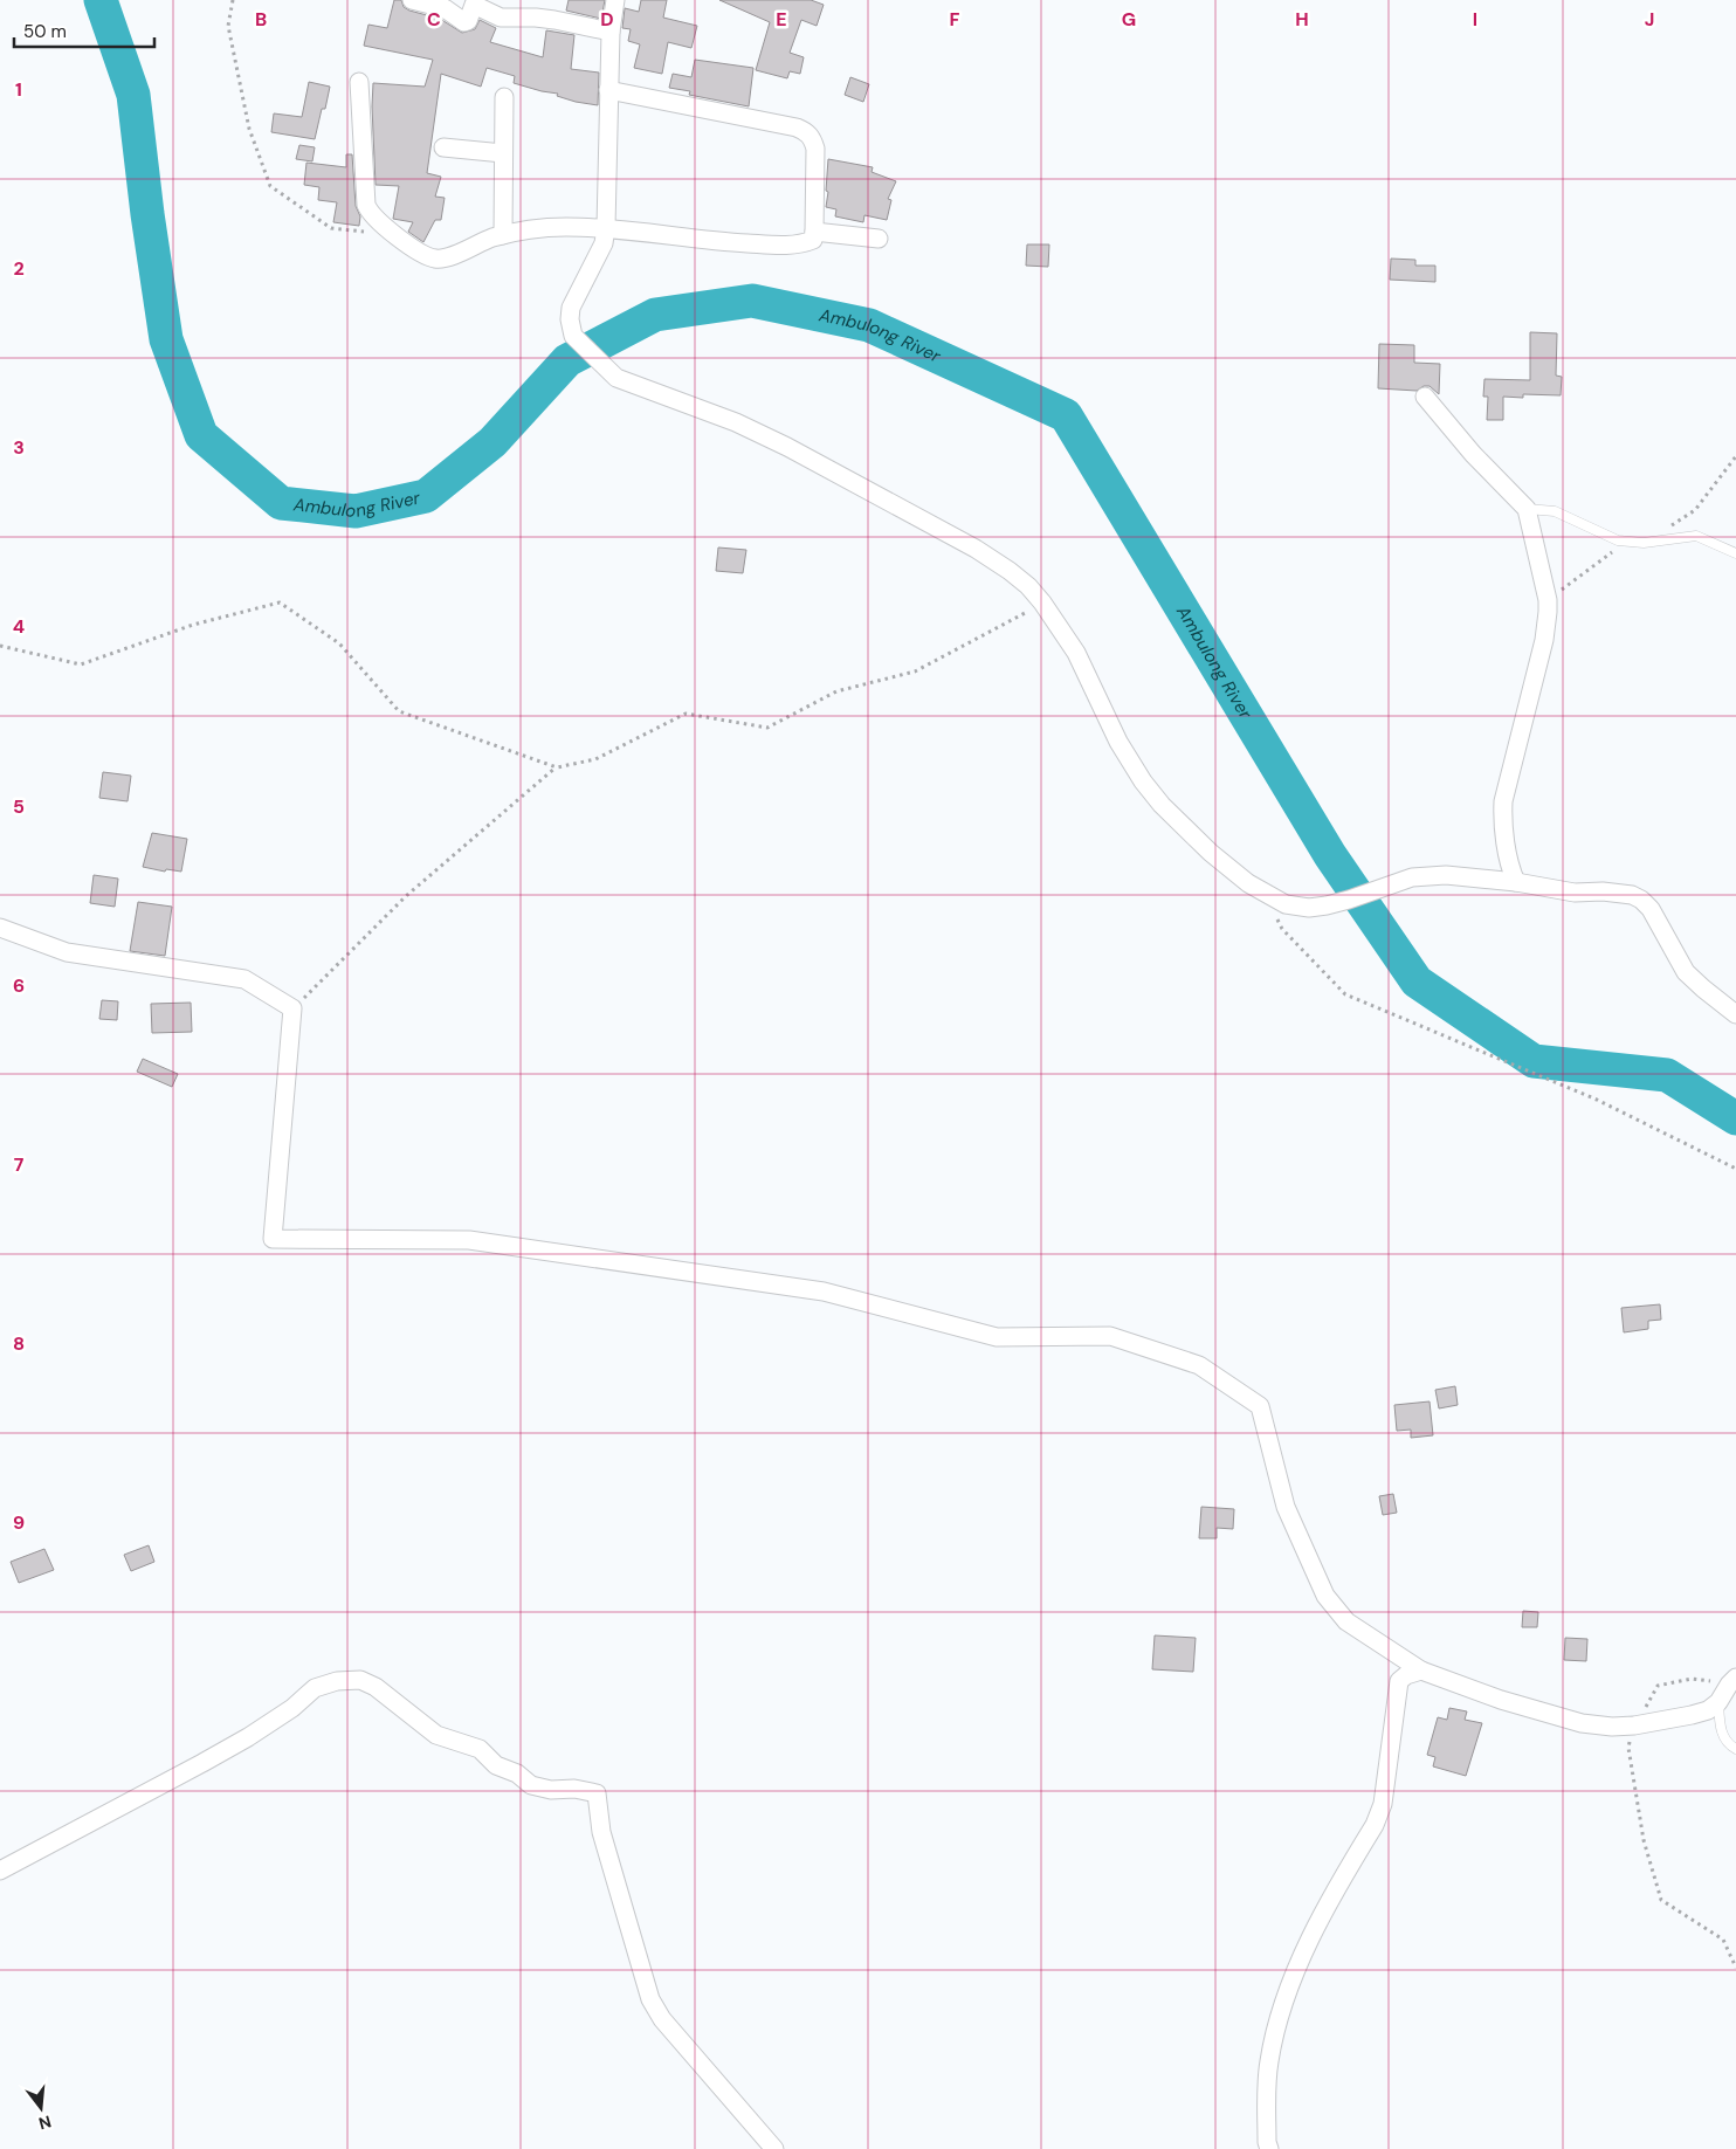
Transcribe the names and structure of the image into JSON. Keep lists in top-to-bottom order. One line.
{"water":["Ambulong River"],"scale_bar":"50 m","north":"bottom","grid":{"columns":["B","C","D","E","F","G","H","I","J"],"rows":["1","2","3","4","5","6","7","8","9"]}}
